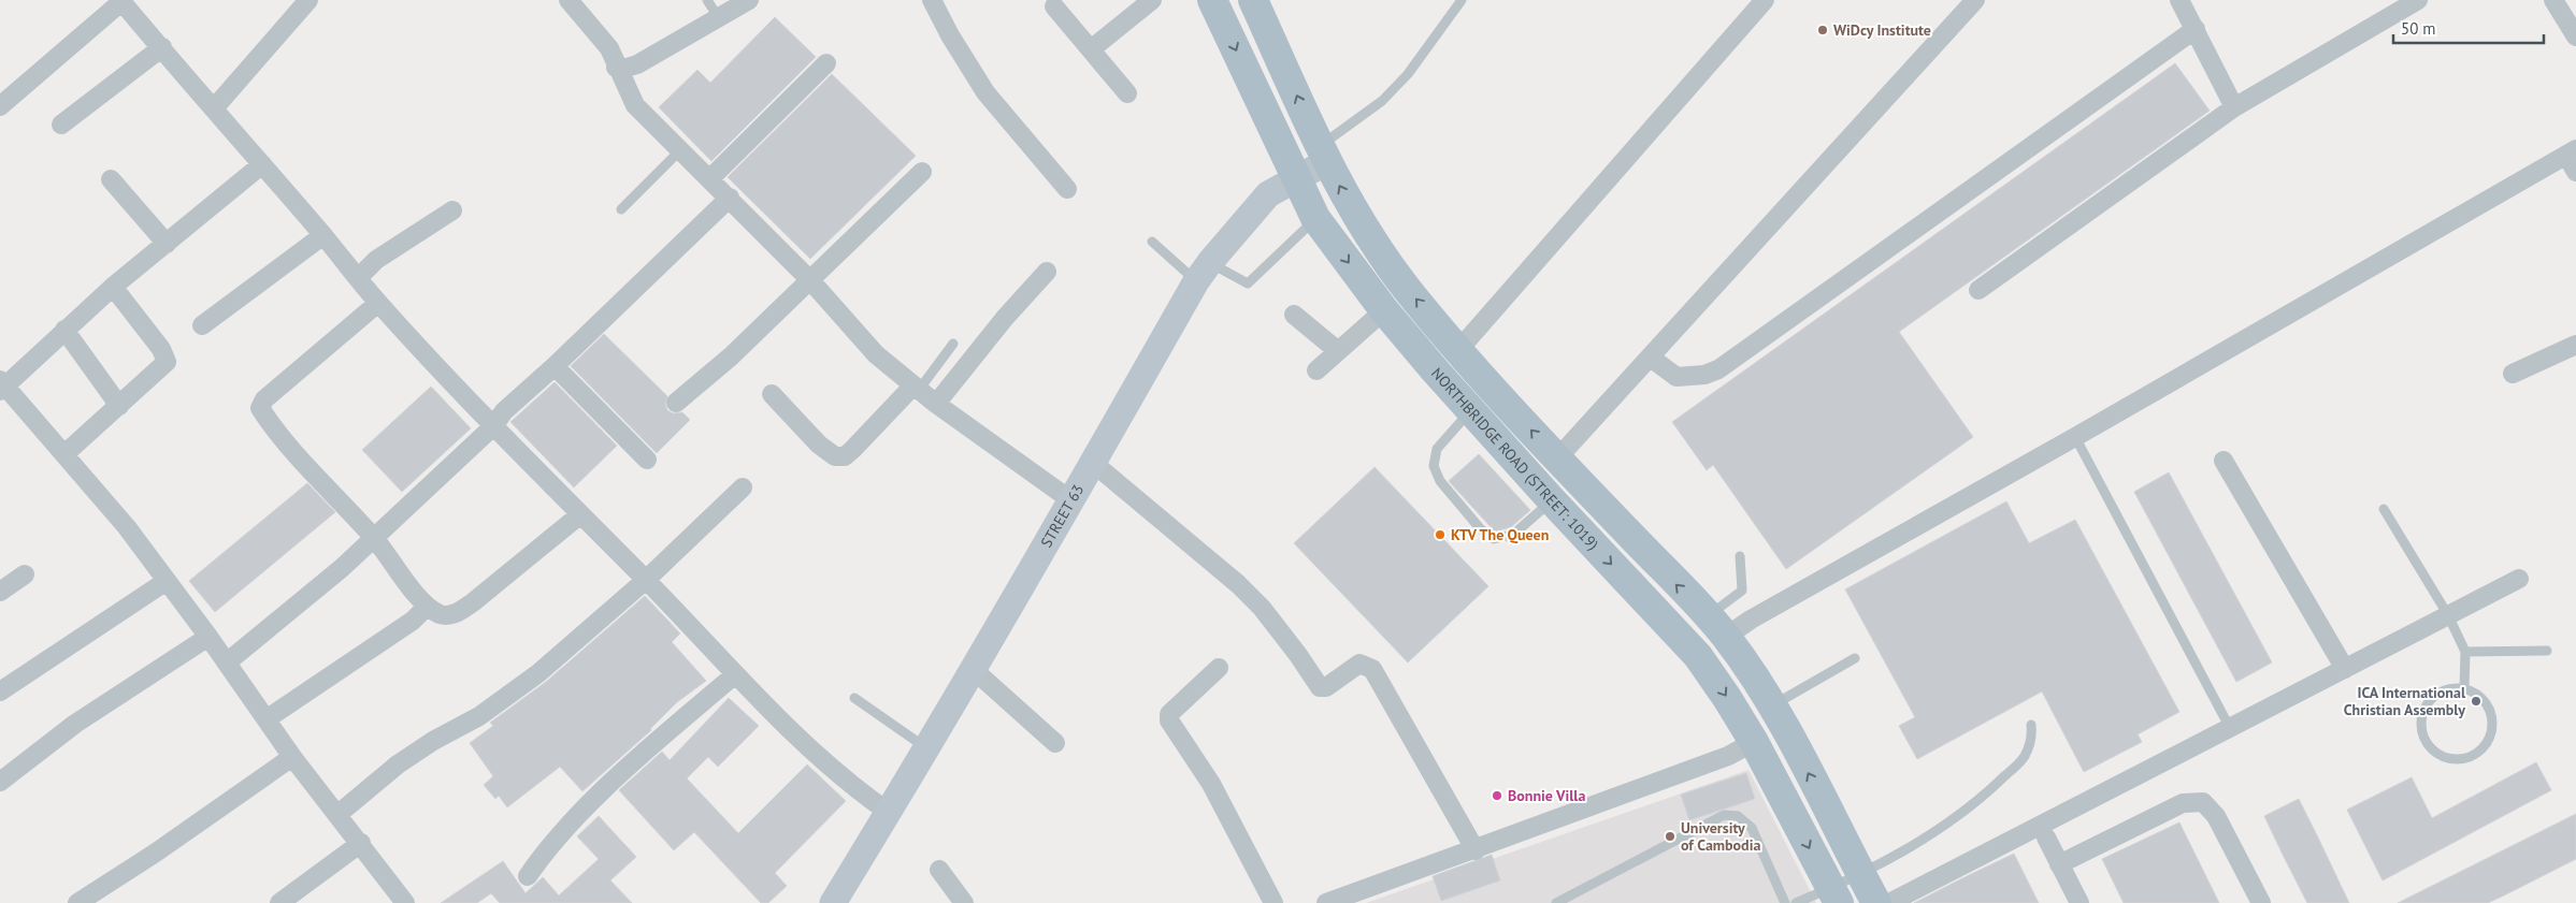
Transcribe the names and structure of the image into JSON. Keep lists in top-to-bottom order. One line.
{"streets":{"main road":["NORTHBRIDGE ROAD (STREET: 1019)"],"street":["STREET 63"]},"crossings":[["NORTHBRIDGE ROAD (STREET: 1019)","STREET 63"]],"places":["WiDcy Institute","KTV The Queen","ICA International Christian Assembly","Bonnie Villa","University of Cambodia"],"scale_bar":"50 m"}
